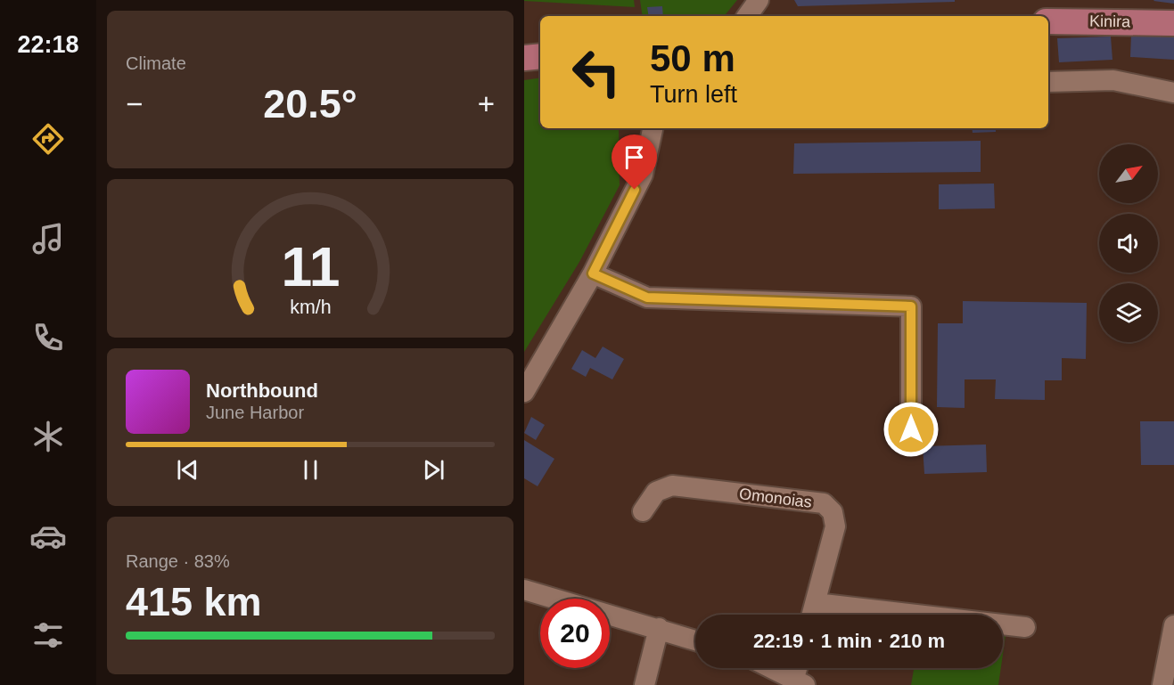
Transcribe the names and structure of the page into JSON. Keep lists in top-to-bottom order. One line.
{"streets":{"main road":["Kinira"],"street":["Omonoias"]},"north":"top right","page":{"tabs":"22:18","tile":["Climate",["Range · 83%","415 km"]],"turn":["50 m","Turn left"],"heat":["−","20.5°","+"],"song":["Northbound","June Harbor"],"limit":"20","trip":"22:19 · 1 min · 210 m","gauge":["11","km/h"]}}
